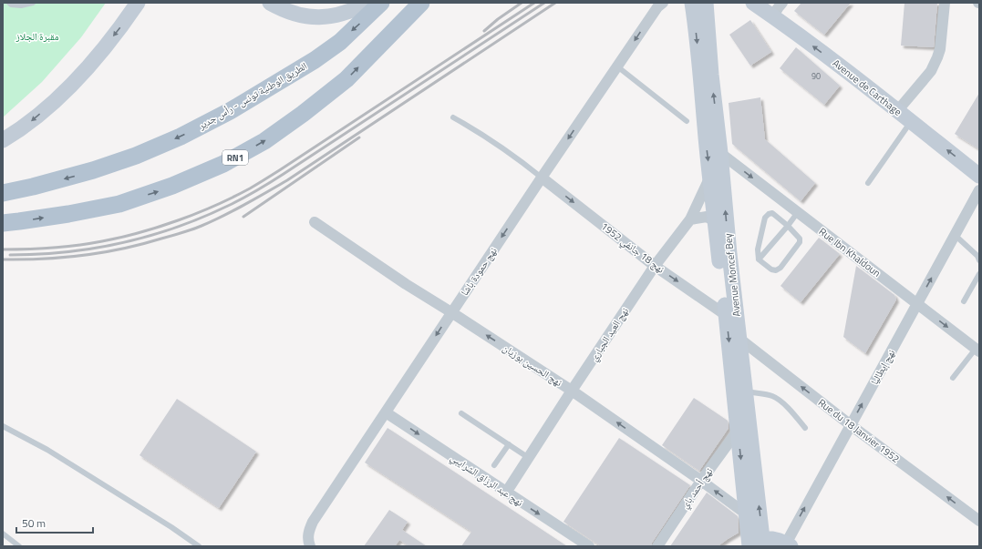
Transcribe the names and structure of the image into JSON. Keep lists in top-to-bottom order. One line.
{"streets":{"main road":["Avenue de Carthage","الطريق الوطنية تونس - رأس جدير","RN1","Avenue Moncef Bey"],"street":["نهج 18 جانفي 1952","Rue Ibn Khaldoun","نهج حمودة باشا","نهج العيد الجباري","نهج الحسين بوزيان","نهج إيطاليا","Rue du 18 Janvier 1952","نهج عبد الرزاق الشرايبي","نهج أحمد باي"]},"crossings":[["نهج 18 جانفي 1952","نهج حمودة باشا"],["نهج 18 جانفي 1952","Avenue Moncef Bey"],["نهج 18 جانفي 1952","نهج العيد الجباري"],["Rue Ibn Khaldoun","Avenue Moncef Bey"],["Rue Ibn Khaldoun","نهج إيطاليا"],["نهج حمودة باشا","نهج الحسين بوزيان"],["نهج حمودة باشا","نهج عبد الرزاق الشرايبي"],["Avenue Moncef Bey","نهج العيد الجباري"],["Avenue Moncef Bey","نهج الحسين بوزيان"],["Avenue Moncef Bey","Rue du 18 Janvier 1952"],["Avenue Moncef Bey","نهج أحمد باي"],["نهج العيد الجباري","نهج الحسين بوزيان"],["نهج العيد الجباري","نهج عبد الرزاق الشرايبي"],["نهج الحسين بوزيان","نهج أحمد باي"],["نهج إيطاليا","Rue du 18 Janvier 1952"]],"one_way":["Avenue de Carthage","نهج 18 جانفي 1952","Rue Ibn Khaldoun","نهج حمودة باشا","نهج الحسين بوزيان","نهج إيطاليا","Rue du 18 Janvier 1952","نهج عبد الرزاق الشرايبي"],"parks":["مقبرة الجلاز"],"house_numbers":["90"],"scale_bar":"50 m"}
